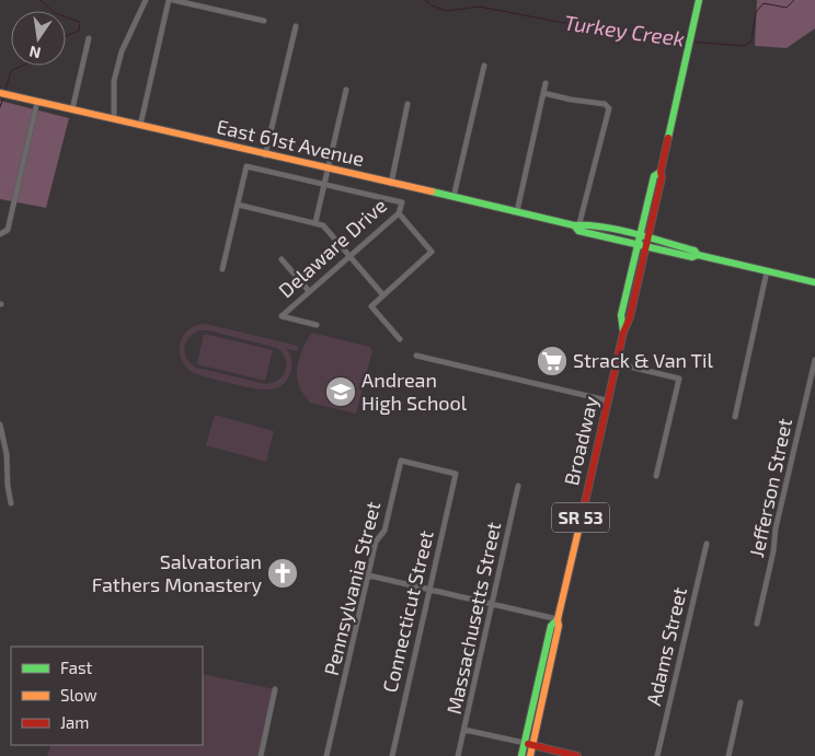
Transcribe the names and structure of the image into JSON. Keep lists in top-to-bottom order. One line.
{"streets":{"main road":["East 61st Avenue","Broadway","SR 53"],"street":["Delaware Drive","Jefferson Street","Pennsylvania Street","Connecticut Street","Massachusetts Street","Adams Street"]},"crossings":[["East 61st Avenue","Broadway"],["Pennsylvania Street","Connecticut Street"]],"water":["Turkey Creek"],"places":{"supermarket":["Strack & Van Til"],"school or university":["Andrean High School"],"church":["Salvatorian Fathers Monastery"]},"legend":["Fast","Slow","Jam"],"north":"bottom"}
